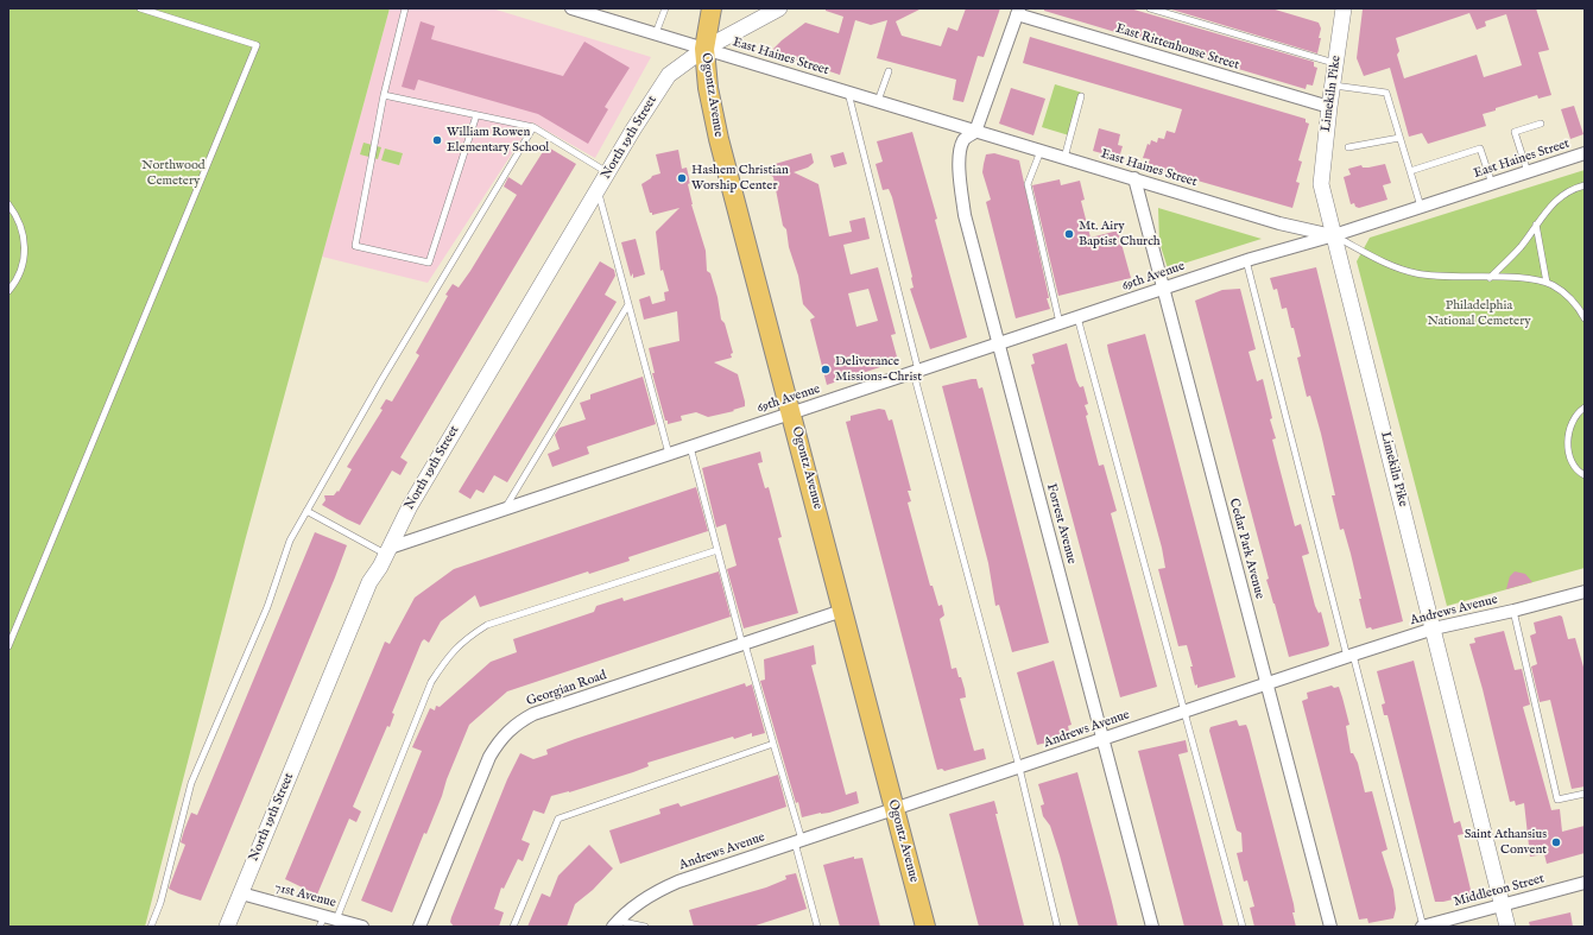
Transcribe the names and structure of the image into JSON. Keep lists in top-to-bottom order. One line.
{"streets":{"main road":["Ogontz Avenue"],"street":["East Rittenhouse Street","East Haines Street","Limekiln Pike","North 19th Street","69th Avenue","Forrest Avenue","Cedar Park Avenue","Andrews Avenue","Georgian Road","Middleton Street","71st Avenue"]},"crossings":[["East Rittenhouse Street","Limekiln Pike"],["East Haines Street","Limekiln Pike"],["East Haines Street","Ogontz Avenue"],["East Haines Street","North 19th Street"],["East Haines Street","69th Avenue"],["East Haines Street","Forrest Avenue"],["East Haines Street","Cedar Park Avenue"],["Limekiln Pike","69th Avenue"],["Limekiln Pike","Andrews Avenue"],["Limekiln Pike","Middleton Street"],["Ogontz Avenue","North 19th Street"],["Ogontz Avenue","69th Avenue"],["Ogontz Avenue","Andrews Avenue"],["Ogontz Avenue","Georgian Road"],["North 19th Street","69th Avenue"],["North 19th Street","71st Avenue"],["69th Avenue","Forrest Avenue"],["69th Avenue","Cedar Park Avenue"],["Forrest Avenue","Andrews Avenue"],["Cedar Park Avenue","Andrews Avenue"]],"parks":["Northwood Cemetery","Philadelphia National Cemetery"],"places":["William Rowen Elementary School","Hashem Christian Worship Center","Mt. Airy Baptist Church","Deliverance Missions-Christ","Saint Athansius Convent"]}
